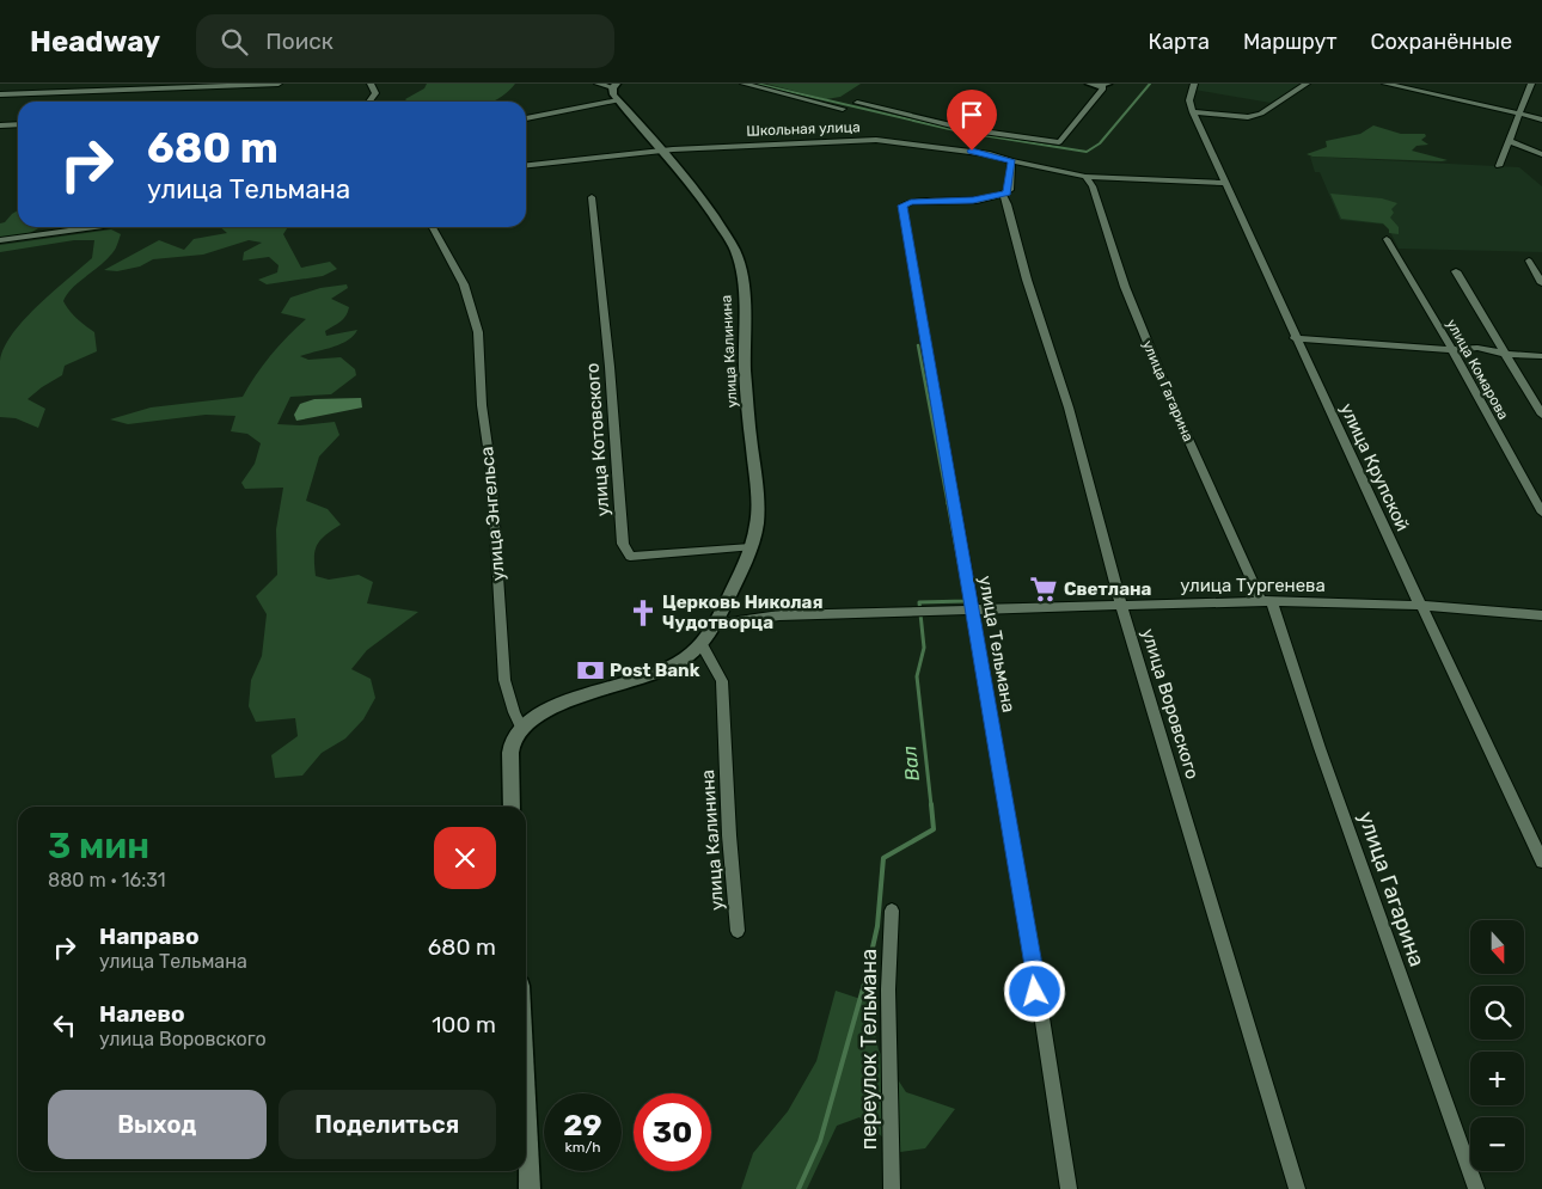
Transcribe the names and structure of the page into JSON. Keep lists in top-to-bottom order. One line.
{"streets":{"street":["Школьная улица","улица Калинина","улица Комарова","улица Гагарина","улица Котовского","улица Крупской","улица Энгельса","улица Тургенева","улица Тельмана","улица Воровского","переулок Тельмана"]},"crossings":[["Школьная улица","улица Калинина"],["Школьная улица","улица Гагарина"],["Школьная улица","улица Крупской"],["улица Калинина","улица Котовского"],["улица Калинина","улица Энгельса"],["улица Калинина","улица Тургенева"],["улица Гагарина","улица Тургенева"],["улица Крупской","улица Тургенева"],["улица Тургенева","улица Тельмана"],["улица Тургенева","улица Воровского"],["улица Тельмана","улица Воровского"]],"water":["Вал"],"places":{"supermarket":["Светлана"],"church":["Церковь Николая Чудотворца"],"bank":["Post Bank"]},"north":"bottom","page":{"header":"Headway","search":"Поиск","nav":["Карта","Маршрут","Сохранённые"],"turn":["680 m","улица Тельмана"],"heading":["3 мин","880 m · 16:31"],"list":[{"name":"Направо","note":"улица Тельмана","value":"680 m"},{"name":"Налево","note":"улица Воровского","value":"100 m"}],"map_buttons":["+","−"],"buttons":["Выход","Поделиться"],"speed":"29 km/h","limit":"30"}}
